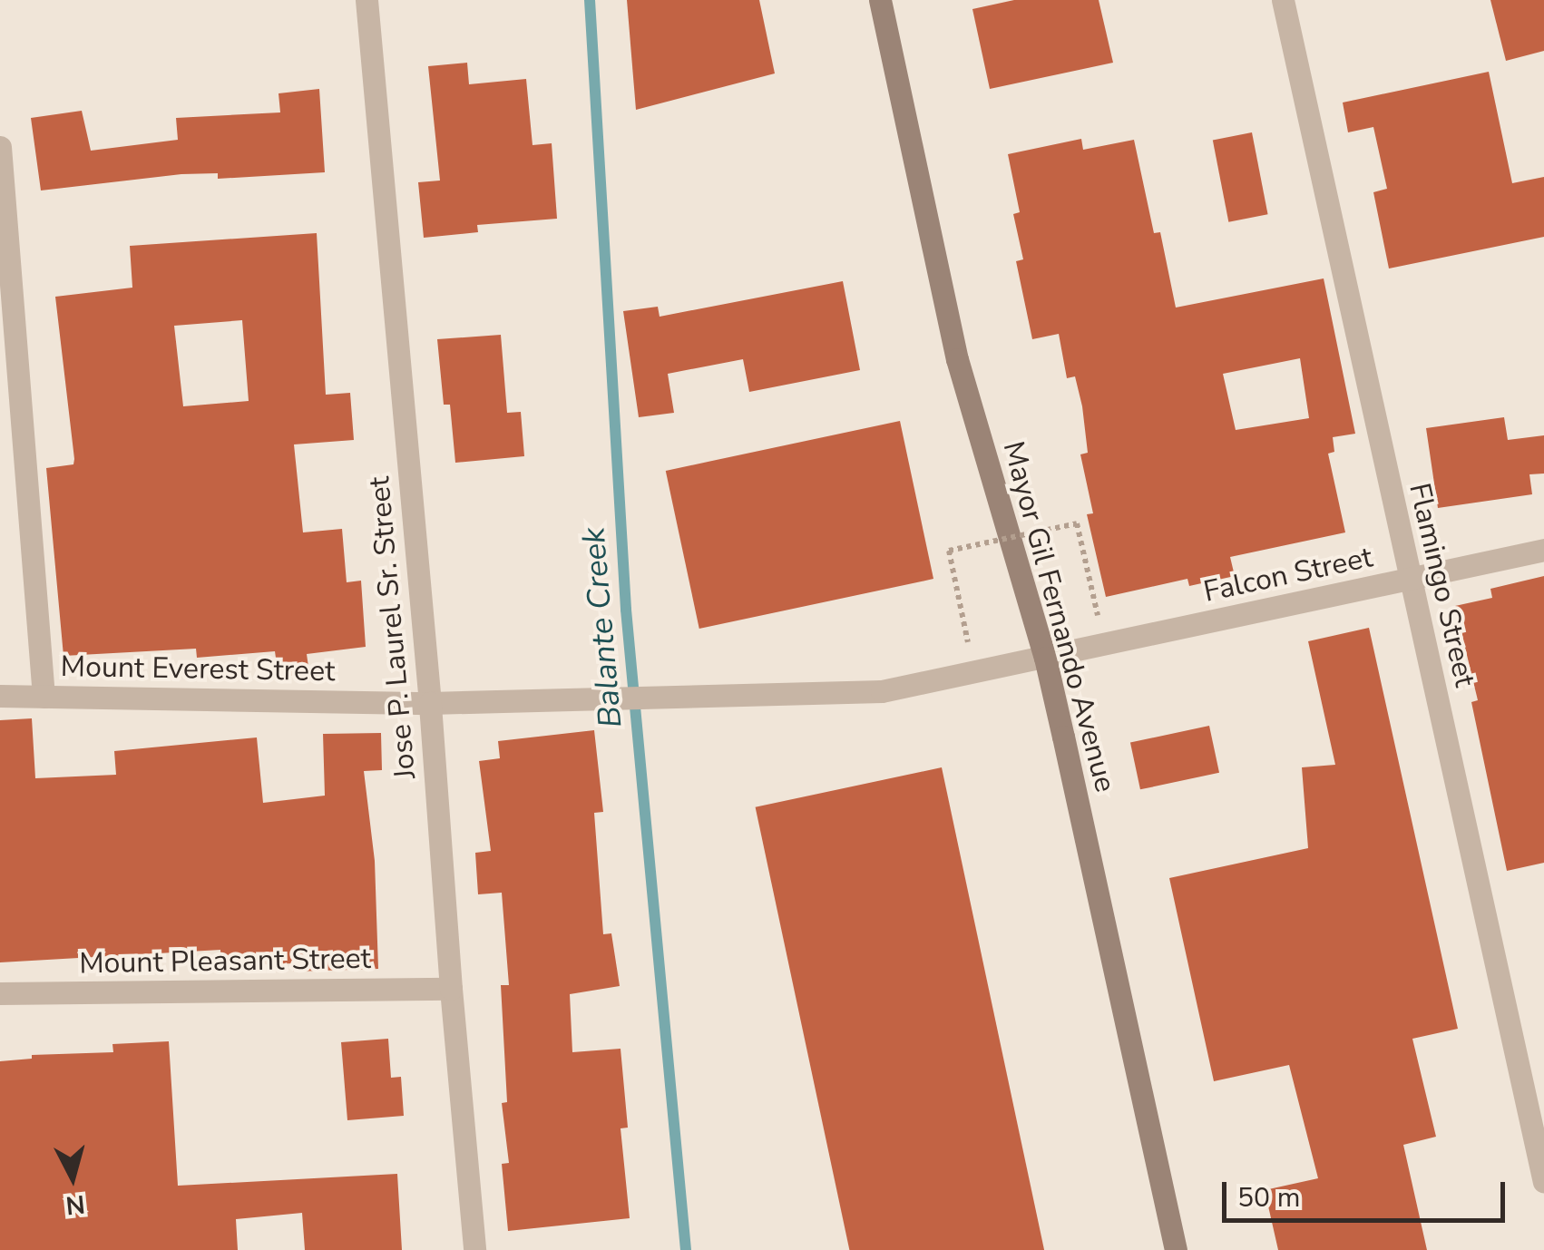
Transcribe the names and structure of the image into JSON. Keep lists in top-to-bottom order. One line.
{"streets":{"main road":["Mayor Gil Fernando Avenue"],"street":["Falcon Street","Flamingo Street","Jose P. Laurel Sr. Street","Mount Everest Street","Mount Pleasant Street"]},"crossings":[["Falcon Street","Flamingo Street"],["Falcon Street","Mayor Gil Fernando Avenue"],["Falcon Street","Mount Everest Street"],["Mayor Gil Fernando Avenue","Mount Everest Street"],["Jose P. Laurel Sr. Street","Mount Everest Street"],["Jose P. Laurel Sr. Street","Mount Pleasant Street"]],"water":["Balante Creek"],"scale_bar":"50 m","north":"bottom"}
